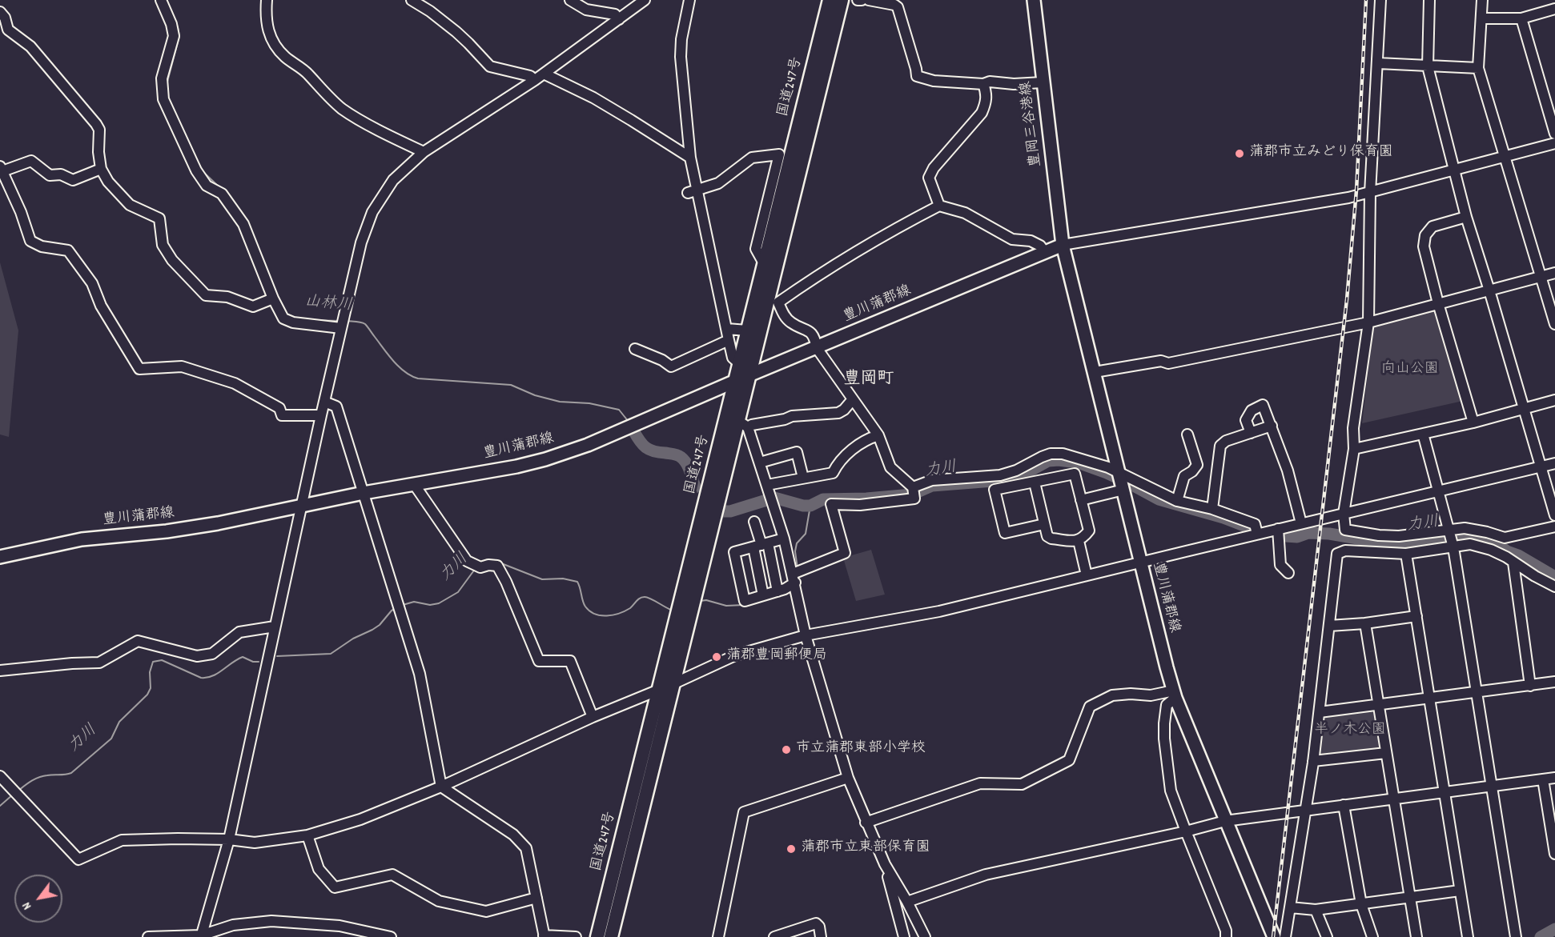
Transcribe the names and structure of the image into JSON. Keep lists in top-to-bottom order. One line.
{"streets":{"highway":["国道247号"],"main road":["豊岡三谷港線","豊川蒲郡線"]},"crossings":[["国道247号","豊川蒲郡線"],["豊岡三谷港線","豊川蒲郡線"]],"districts":["豊岡町"],"water":["山林川","力川"],"parks":["向山公園","半ノ木公園"],"places":["蒲郡市立みどり保育園","蒲郡豊岡郵便局","市立蒲郡東部小学校","蒲郡市立東部保育園"],"north":"bottom left"}
